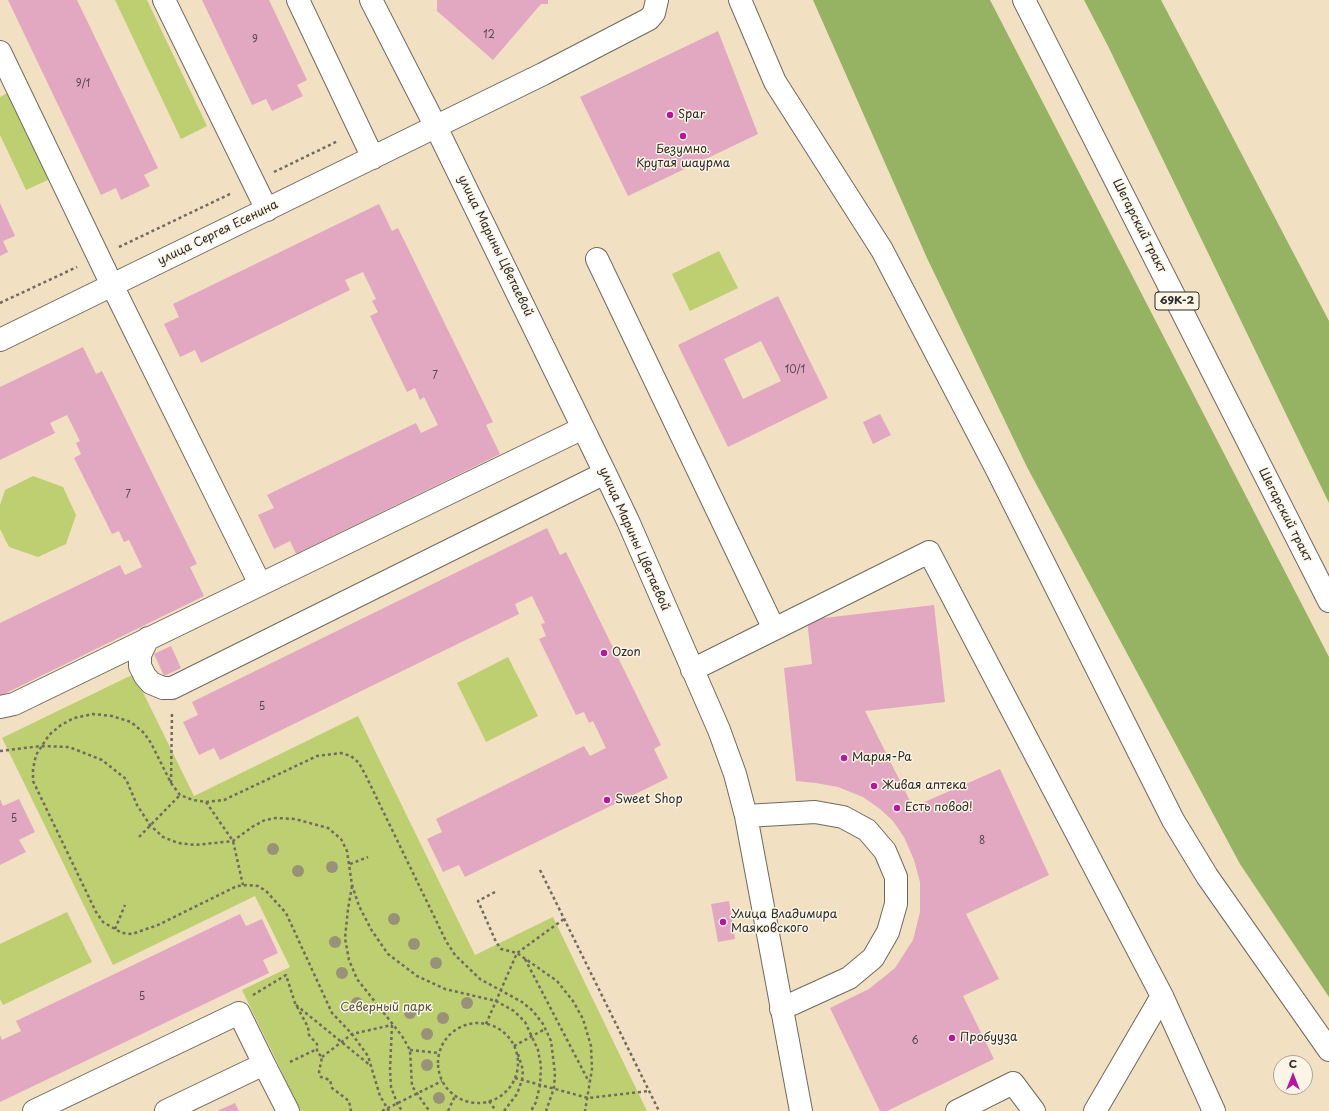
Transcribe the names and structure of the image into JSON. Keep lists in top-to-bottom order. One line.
{"streets":{"street":["Шегарский тракт","улица Сергея Есенина","улица Марины Цветаевой","69К-2"]},"crossings":[["улица Сергея Есенина","улица Марины Цветаевой"]],"parks":["Северный парк"],"places":["Spar","Безумно. Крутая шаурма","Ozon","Мария-Ра","Живая аптека","Sweet Shop","Есть повод!","Улица Владимира Маяковского","Пробууза"],"house_numbers":["12","9","9/1","10/1","7","7","5","5","8","5","6"],"north":"top"}
